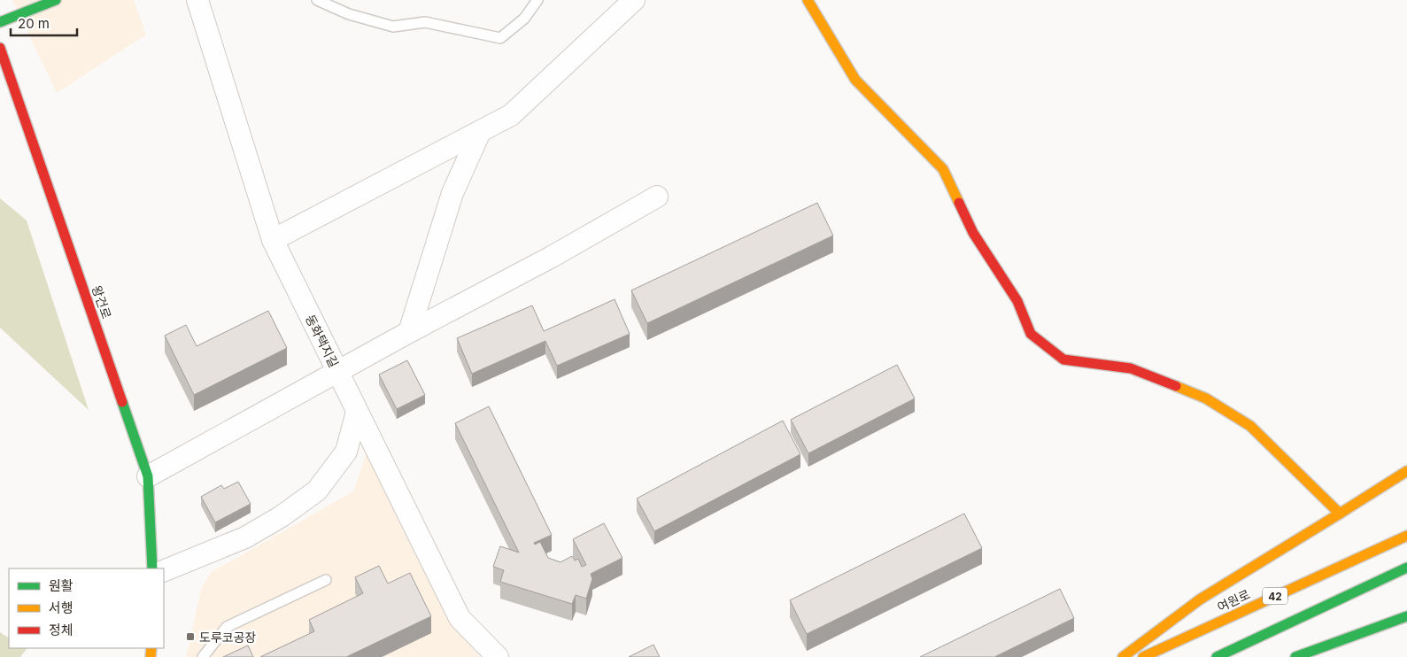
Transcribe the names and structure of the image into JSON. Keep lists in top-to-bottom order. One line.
{"streets":{"main road":["왕건로","42","여원로"],"street":["동화택지길"]},"places":{"transit":["도루코공장"]},"legend":["원활","서행","정체"],"scale_bar":"20 m"}
